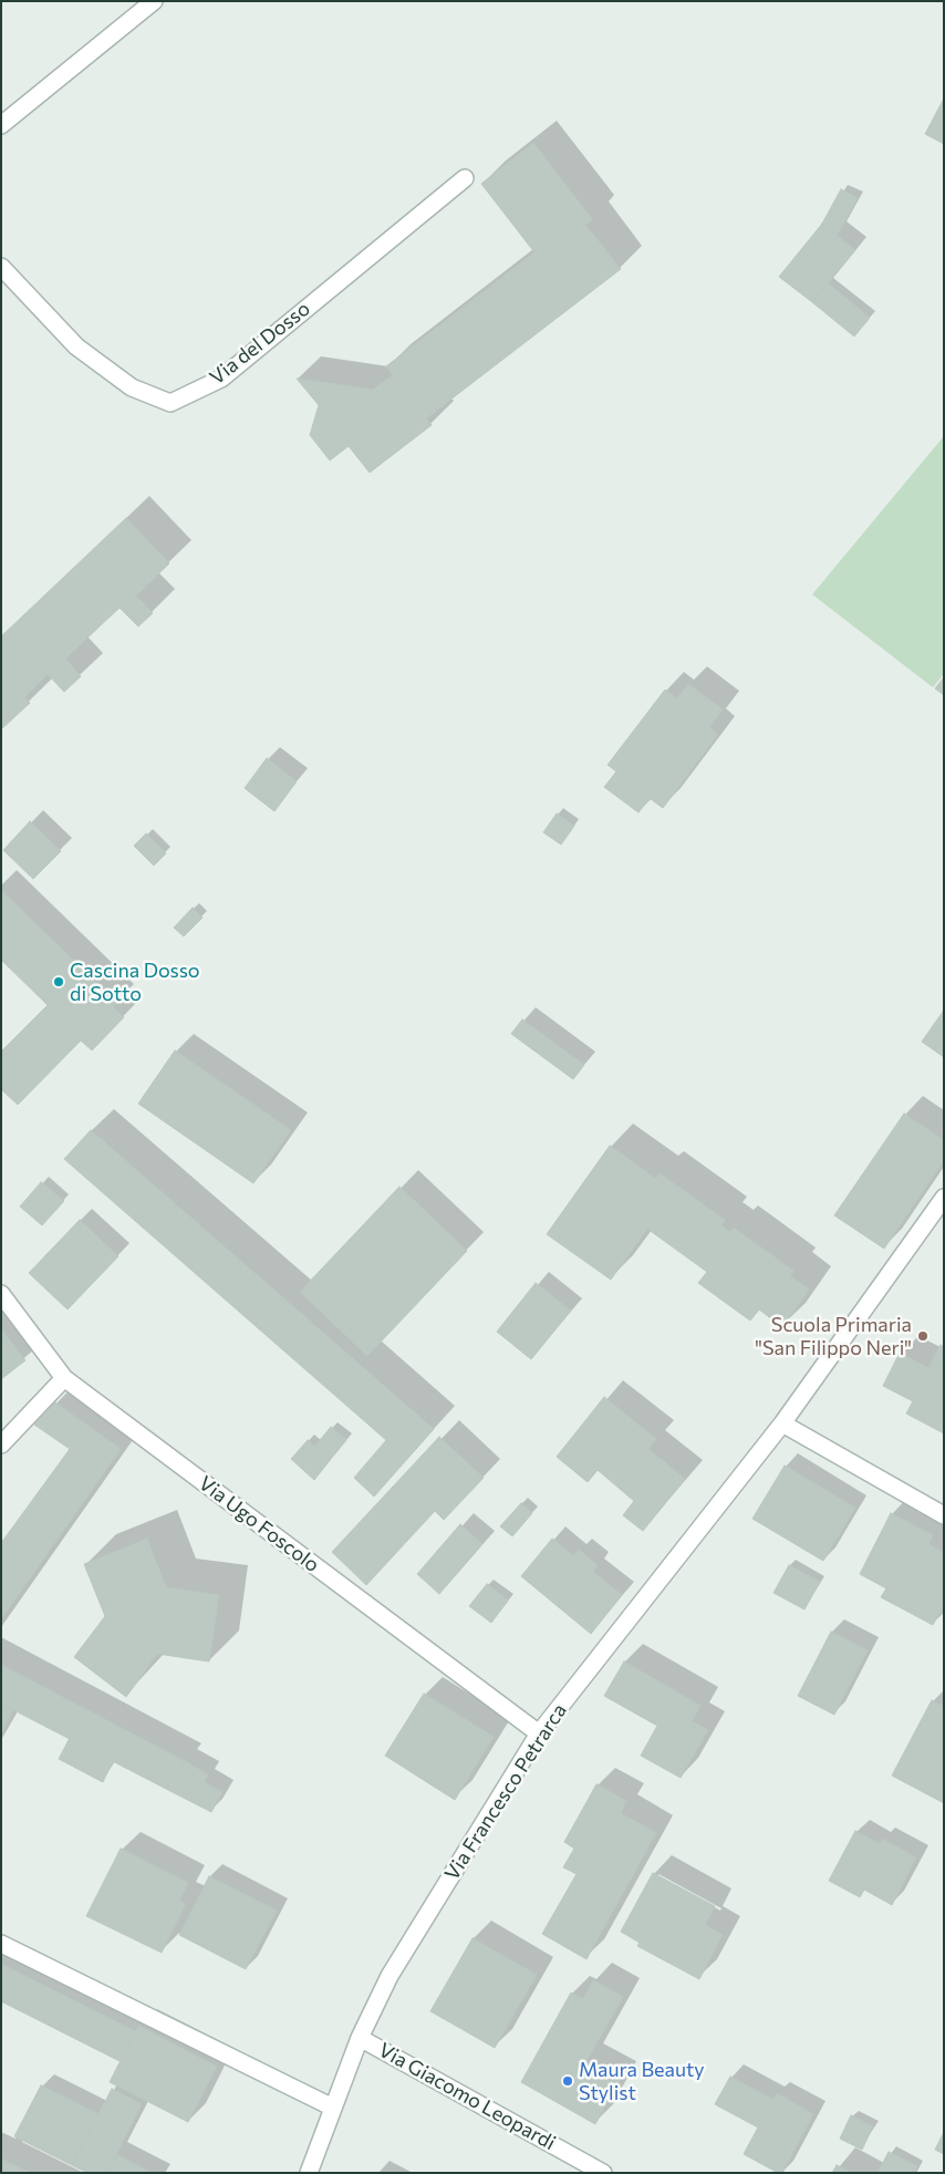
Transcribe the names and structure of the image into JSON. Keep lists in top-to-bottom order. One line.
{"streets":{"street":["Via del Dosso","Via Ugo Foscolo","Via Francesco Petrarca","Via Giacomo Leopardi"]},"crossings":[["Via Ugo Foscolo","Via Francesco Petrarca"],["Via Francesco Petrarca","Via Giacomo Leopardi"]],"places":["Cascina Dosso di Sotto","Scuola Primaria \"San Filippo Neri\"","Maura Beauty Stylist"]}
